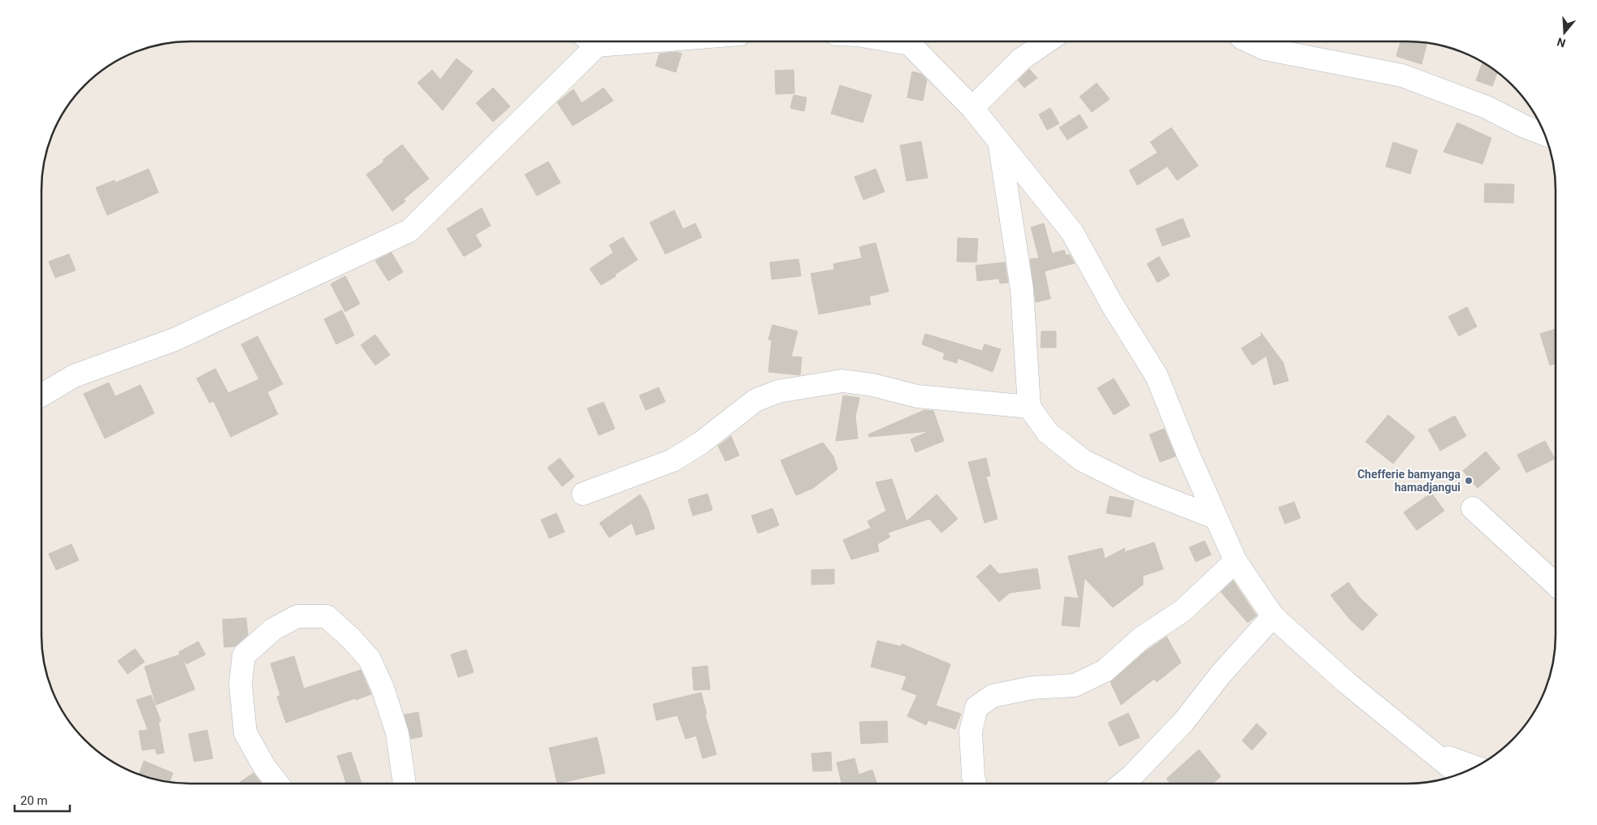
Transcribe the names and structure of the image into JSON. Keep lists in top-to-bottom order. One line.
{"places":["Chefferie bamyanga hamadjangui"],"scale_bar":"20 m","north":"bottom"}
